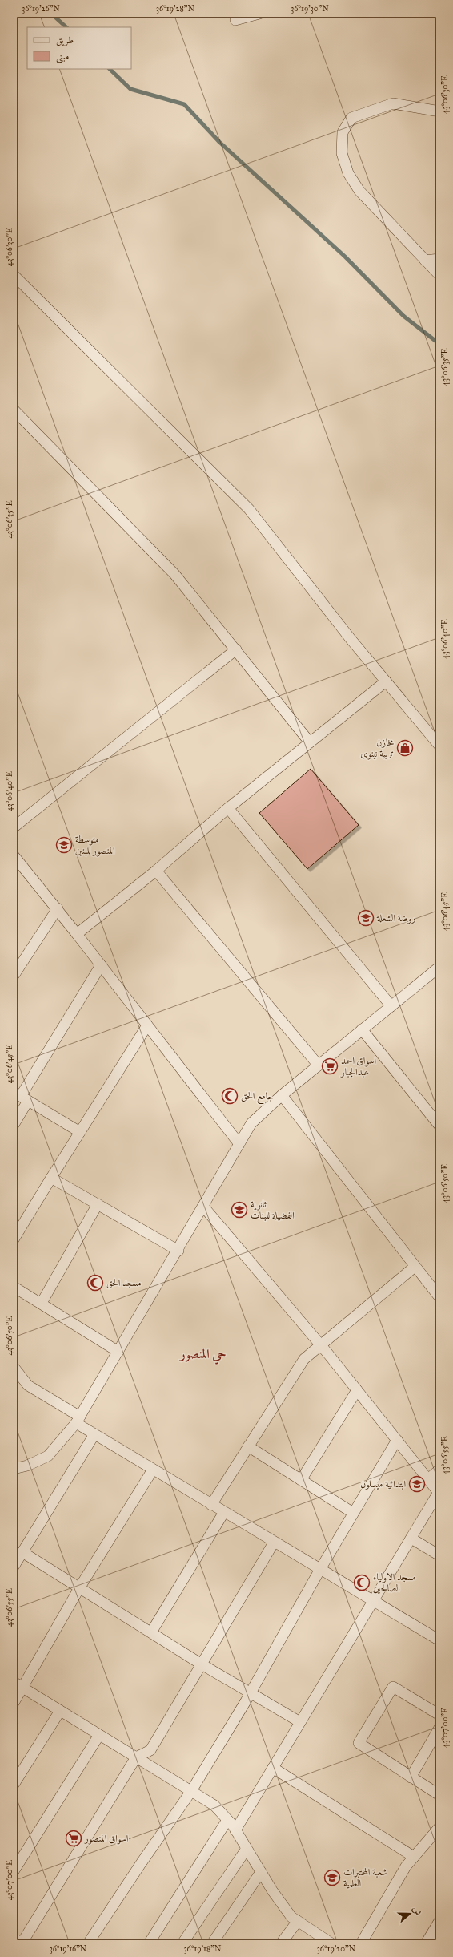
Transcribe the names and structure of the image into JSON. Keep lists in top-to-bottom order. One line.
{"districts":["حي المنصور"],"places":{"shop":["مخازن تربية نينوى"],"school or university":["متوسطة المنصور للبنين","روضة الشعلة","ثانوية الفضيلة للبنات","ابتدائية ميسلون","شعبة المختبرات العلمية"],"supermarket":["اسواق احمد عبدالجبار","اسواق المنصور"],"mosque":["جامع الحق","مسجد الحق","مسجد الاولياء الصالحين"]},"legend":["طريق","مبنى"],"north":"right","coordinates":["36°19'26\"N","36°19'28\"N","36°19'30\"N","43°06'30\"E","43°06'35\"E","43°06'40\"E","43°06'45\"E","43°06'50\"E","43°06'55\"E","43°07'00\"E","36°19'16\"N","36°19'18\"N","36°19'20\"N"]}
